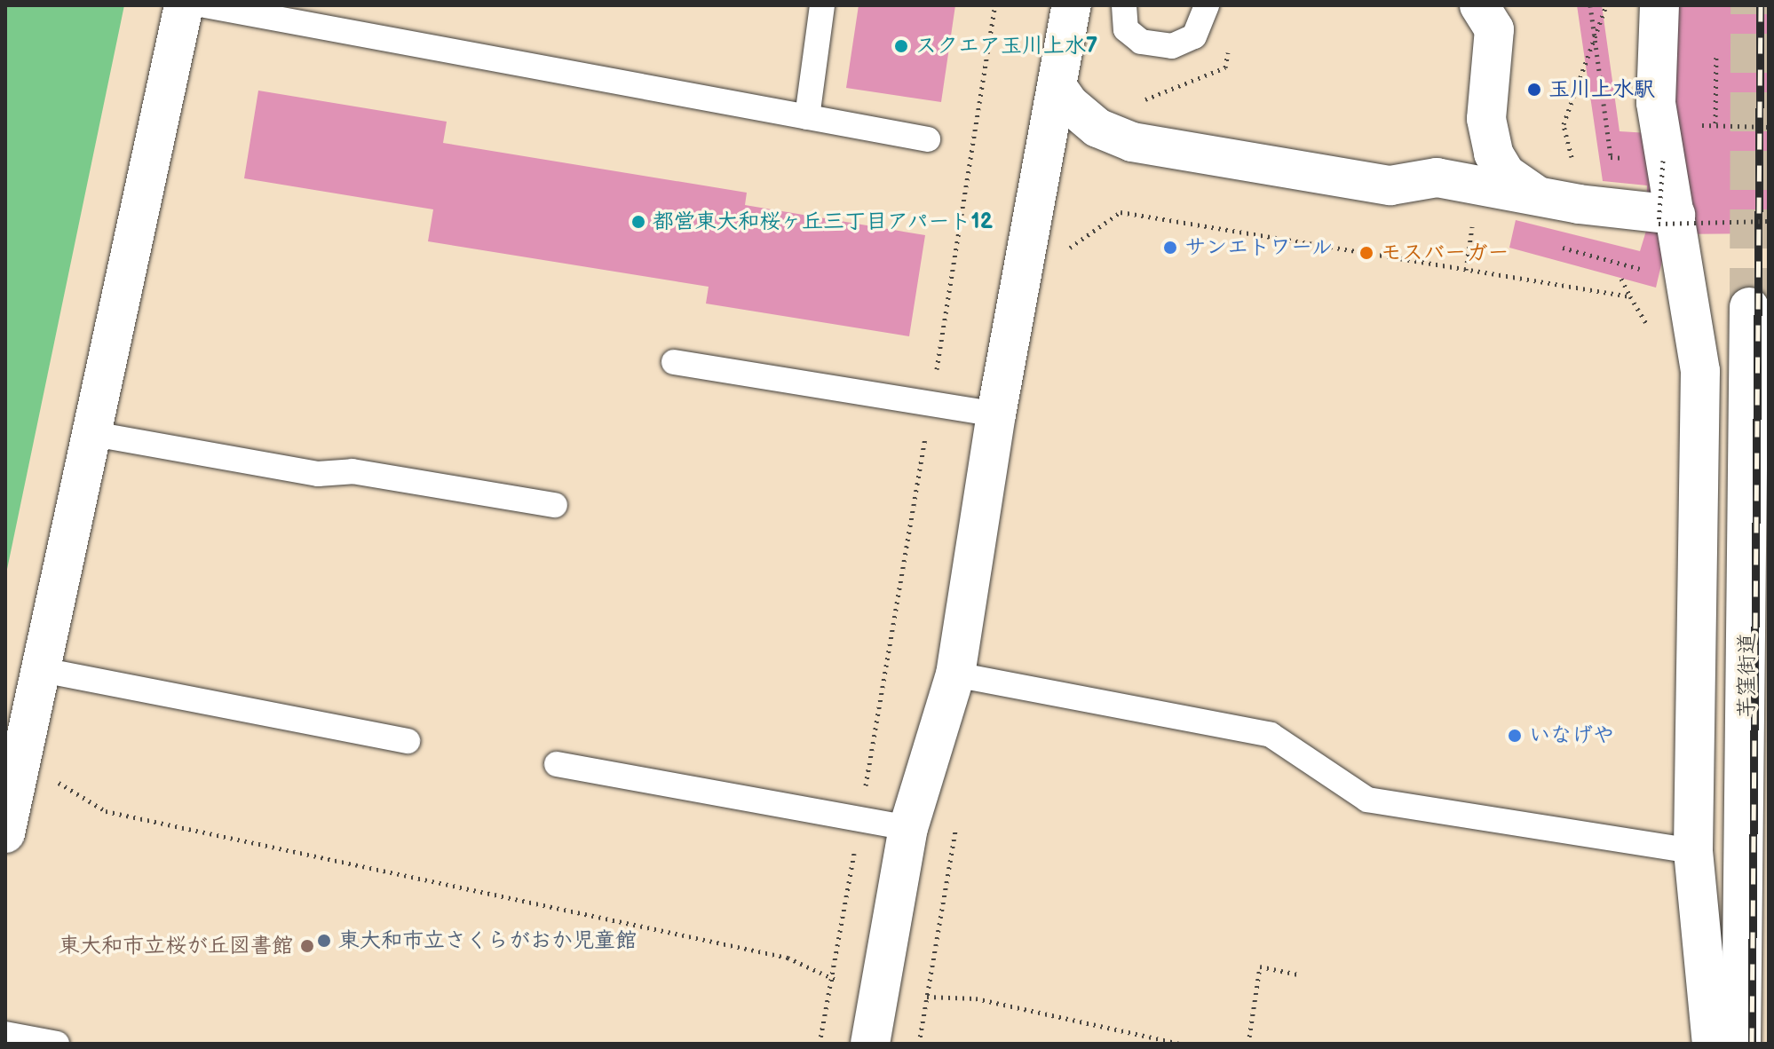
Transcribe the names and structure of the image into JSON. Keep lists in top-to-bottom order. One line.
{"streets":{"street":["芋窪街道"]},"places":["スクエア玉川上水7","玉川上水駅","都営東大和桜ヶ丘三丁目アパート12","サンエトワール","モスバーガー","いなげや","東大和市立さくらがおか児童館","東大和市立桜が丘図書館"]}
